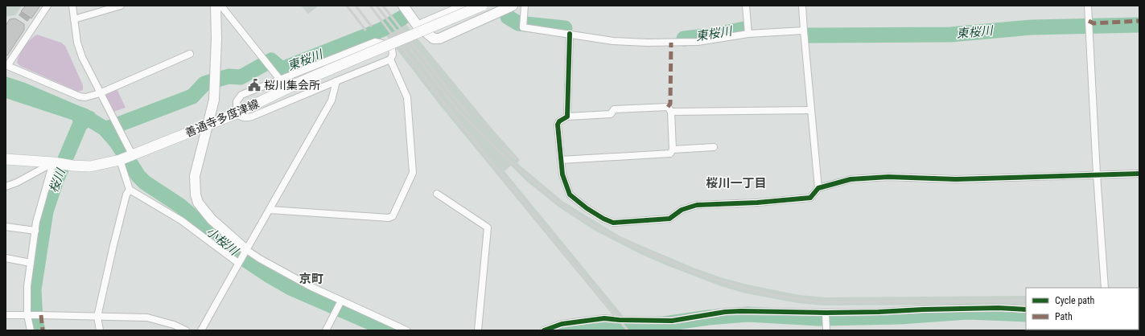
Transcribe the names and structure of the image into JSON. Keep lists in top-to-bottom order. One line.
{"streets":{"main road":["善通寺多度津線"]},"districts":["桜川一丁目","京町"],"water":["東桜川","桜川","小桜川"],"places":{"public building":["桜川集会所"]},"legend":["Cycle path","Path"]}
